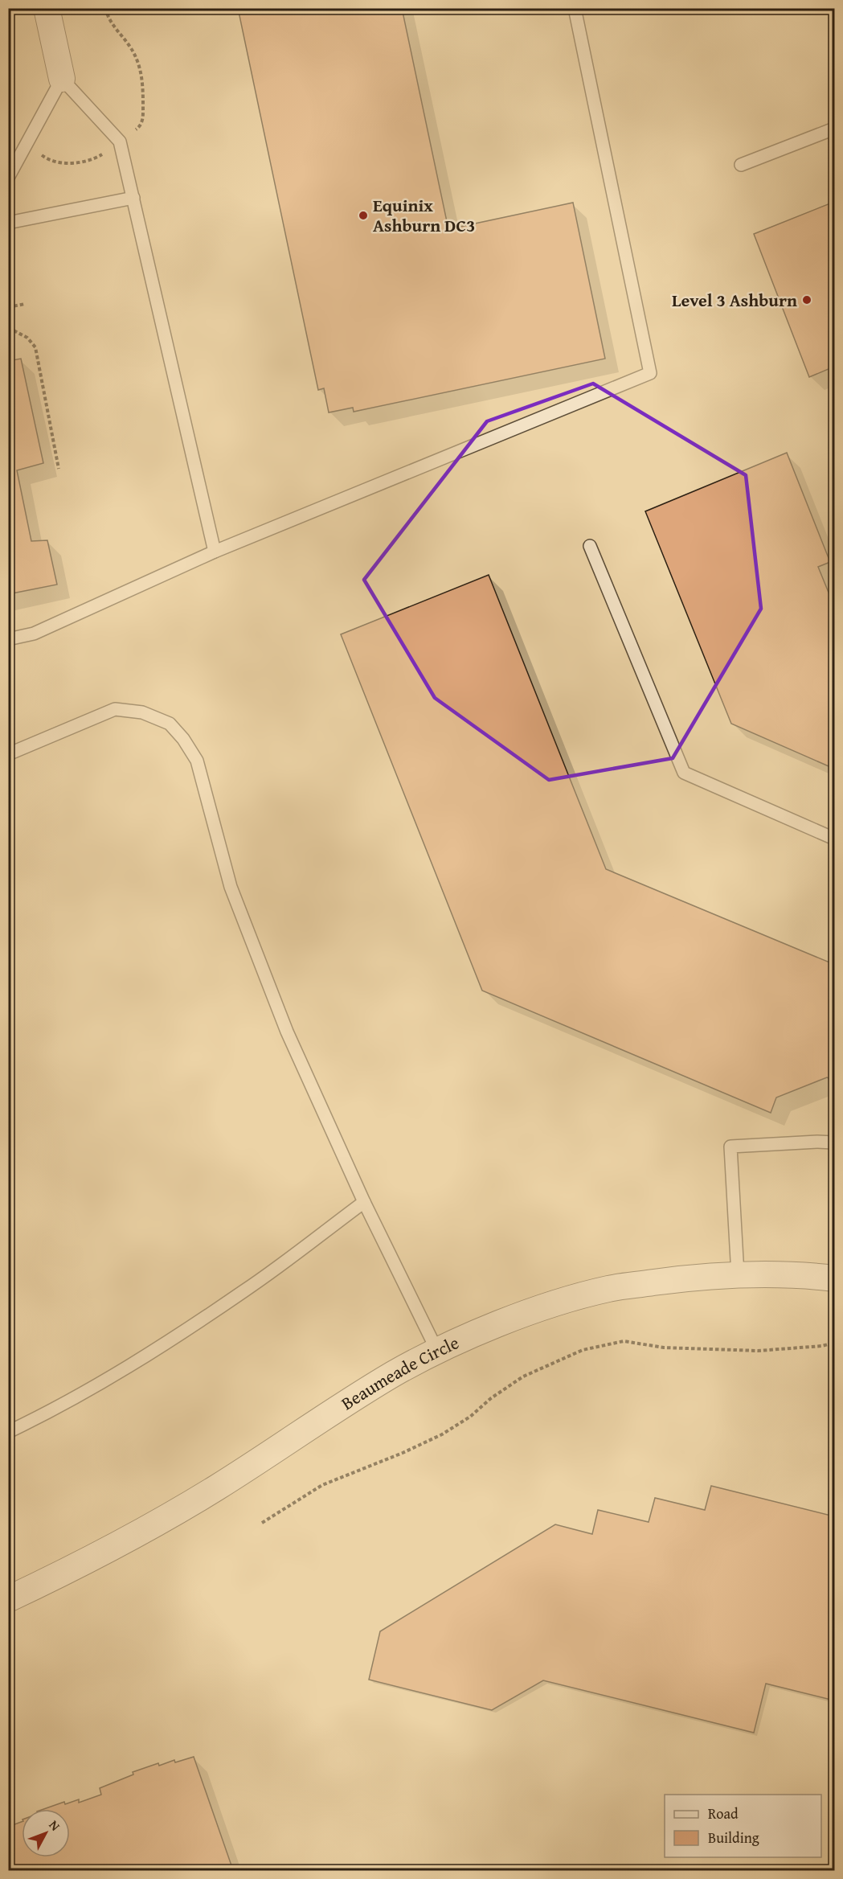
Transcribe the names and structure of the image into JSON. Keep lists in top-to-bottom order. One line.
{"streets":{"street":["Beaumeade Circle"]},"places":["Equinix Ashburn DC3","Level 3 Ashburn"],"legend":["Road","Building"],"north":"top right"}
